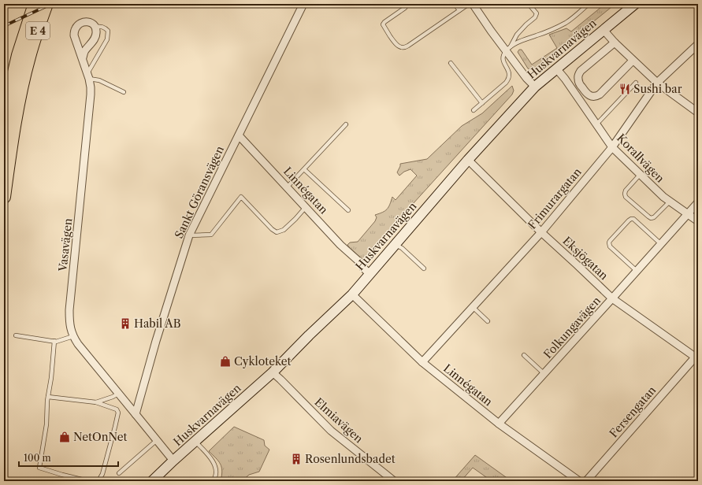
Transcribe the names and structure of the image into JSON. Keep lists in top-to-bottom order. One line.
{"streets":{"highway":["E 4"],"street":["Huskvarnavägen","Korallvägen","Linnégatan","Sankt Göransvägen","Frimurargatan","Vasavägen","Eksjögatan","Folkungavägen","Fersengatan","Elmiavägen"]},"crossings":[["Huskvarnavägen","Korallvägen"],["Huskvarnavägen","Linnégatan"],["Huskvarnavägen","Eksjögatan"],["Huskvarnavägen","Elmiavägen"],["Korallvägen","Frimurargatan"],["Korallvägen","Folkungavägen"],["Linnégatan","Sankt Göransvägen"],["Linnégatan","Frimurargatan"],["Linnégatan","Folkungavägen"],["Sankt Göransvägen","Vasavägen"],["Frimurargatan","Eksjögatan"],["Eksjögatan","Folkungavägen"],["Eksjögatan","Fersengatan"]],"places":{"restaurant":["Sushi bar"],"building":["Habil AB","Rosenlundsbadet"],"shop":["Cykloteket","NetOnNet"]},"scale_bar":"100 m"}
